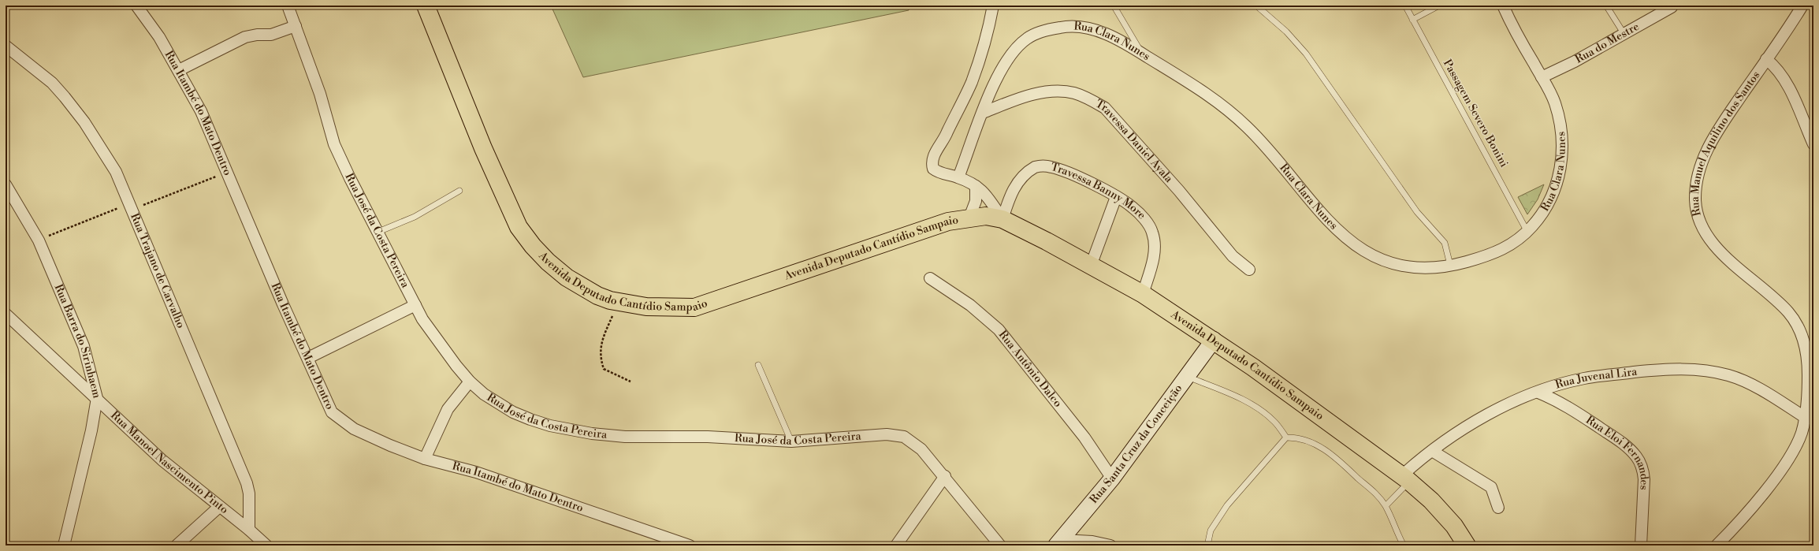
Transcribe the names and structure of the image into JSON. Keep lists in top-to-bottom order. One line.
{"streets":{"main road":["Avenida Deputado Cantídio Sampaio"],"street":["Rua do Mestre","Rua Clara Nunes","Rua Itambé do Mato Dentro","Travessa Daniel Ayala","Rua Manuel Aquilino dos Santos","Travessa Banny More","Rua José da Costa Pereira","Rua Trajano de Carvalho","Rua Barra do Sirinhaem","Rua Antônio Dalco","Rua Juvenal Lira","Rua Santa Cruz da Conceição","Rua Eloi Fernandes","Rua Manoel Nascimento Pinto"],"lane":["Passagem Severo Bonini"]},"crossings":[["Rua do Mestre","Rua Clara Nunes"],["Rua Clara Nunes","Passagem Severo Bonini"],["Rua Clara Nunes","Travessa Daniel Ayala"],["Rua Clara Nunes","Avenida Deputado Cantídio Sampaio"],["Rua Manuel Aquilino dos Santos","Rua Juvenal Lira"],["Travessa Banny More","Avenida Deputado Cantídio Sampaio"],["Avenida Deputado Cantídio Sampaio","Rua Juvenal Lira"],["Avenida Deputado Cantídio Sampaio","Rua Santa Cruz da Conceição"],["Rua Trajano de Carvalho","Rua Manoel Nascimento Pinto"],["Rua Barra do Sirinhaem","Rua Manoel Nascimento Pinto"],["Rua Antônio Dalco","Rua Santa Cruz da Conceição"],["Rua Juvenal Lira","Rua Eloi Fernandes"]]}
